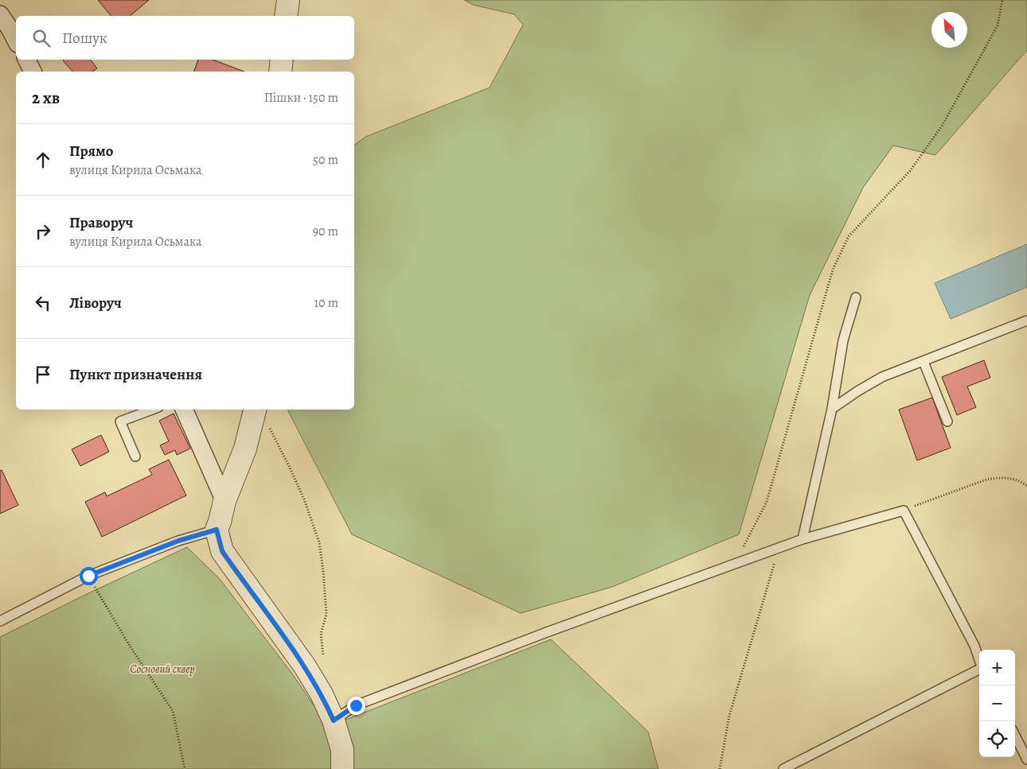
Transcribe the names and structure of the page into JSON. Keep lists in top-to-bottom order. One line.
{"parks":["Сосновий сквер"],"north":"top left","page":{"search":"Пошук","heading":["2 хв","Пішки · 150 m"],"list":[["Прямо","вулиця Кирила Осьмака","50 m"],["Праворуч","вулиця Кирила Осьмака","90 m"],["Ліворуч","10 m"],"Пункт призначення"],"map_buttons":["+","−"]}}
